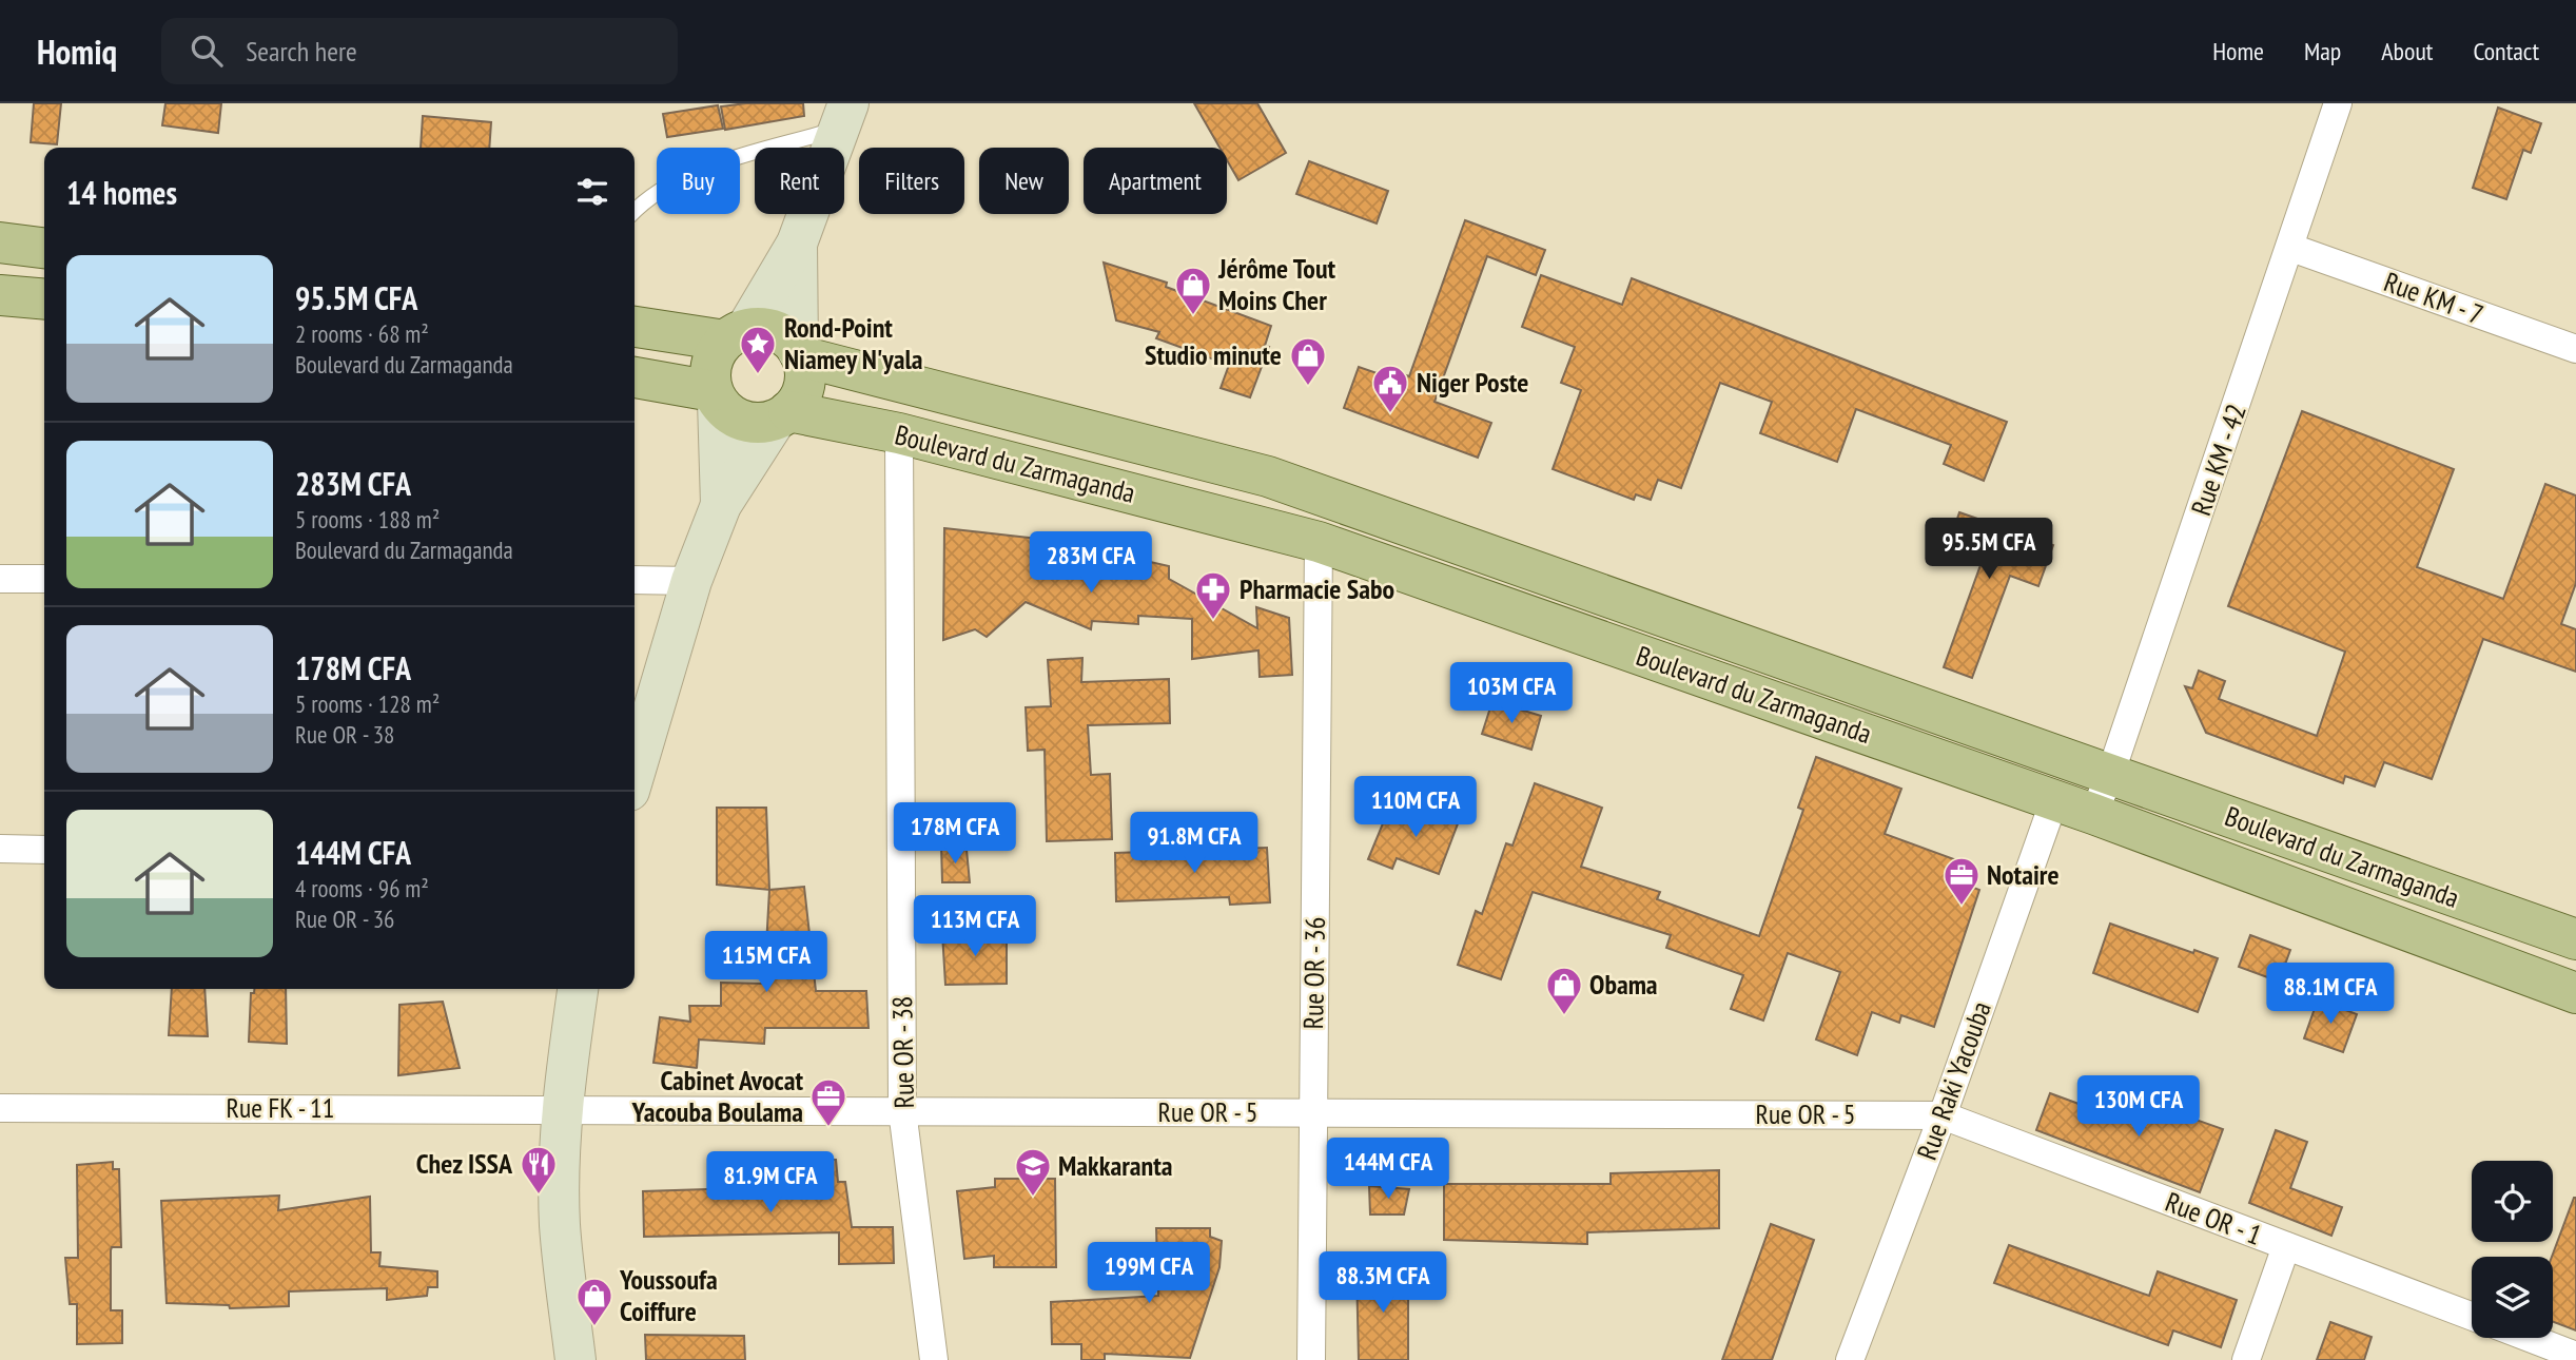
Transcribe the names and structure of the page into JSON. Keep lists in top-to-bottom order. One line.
{"streets":{"main road":["Boulevard du Zarmaganda"],"street":["Rue KM - 7","Rue KM - 42","Rue OR - 36","Rue OR - 38","Rue Raki Yacouba","Rue FK - 11","Rue OR - 5","Rue OR - 1"]},"crossings":[["Rue KM - 7","Rue KM - 42"],["Rue KM - 42","Boulevard du Zarmaganda"],["Boulevard du Zarmaganda","Rue OR - 36"],["Boulevard du Zarmaganda","Rue OR - 38"],["Boulevard du Zarmaganda","Rue Raki Yacouba"],["Rue OR - 36","Rue OR - 5"],["Rue OR - 38","Rue OR - 5"],["Rue Raki Yacouba","Rue OR - 5"],["Rue Raki Yacouba","Rue OR - 1"],["Rue FK - 11","Rue OR - 5"],["Rue OR - 5","Rue OR - 1"]],"places":{"shop":["Jérôme Tout Moins Cher","Studio minute","Obama","Youssoufa Coiffure"],"place":["Rond-Point Niamey N'yala"],"public building":["Niger Poste"],"pharmacy":["Pharmacie Sabo"],"office":["Notaire","Cabinet Avocat Yacouba Boulama"],"restaurant":["Chez ISSA"],"school or university":["Makkaranta"]},"page":{"header":"Homiq","search":"Search here","nav":["Home","Map","About","Contact"],"chip":["Buy","Rent","Filters","New","Apartment"],"heading":"14 homes","list":[{"name":"95.5M CFA","note":"2 rooms · 68 m² · Boulevard du Zarmaganda"},{"name":"283M CFA","note":"5 rooms · 188 m² · Boulevard du Zarmaganda"},{"name":"178M CFA","note":"5 rooms · 128 m² · Rue OR - 38"},{"name":"144M CFA","note":"4 rooms · 96 m² · Rue OR - 36"}],"price":["95.5M CFA","283M CFA","103M CFA","110M CFA","178M CFA","91.8M CFA","113M CFA","115M CFA","88.1M CFA","130M CFA","144M CFA","81.9M CFA","199M CFA","88.3M CFA"]}}
